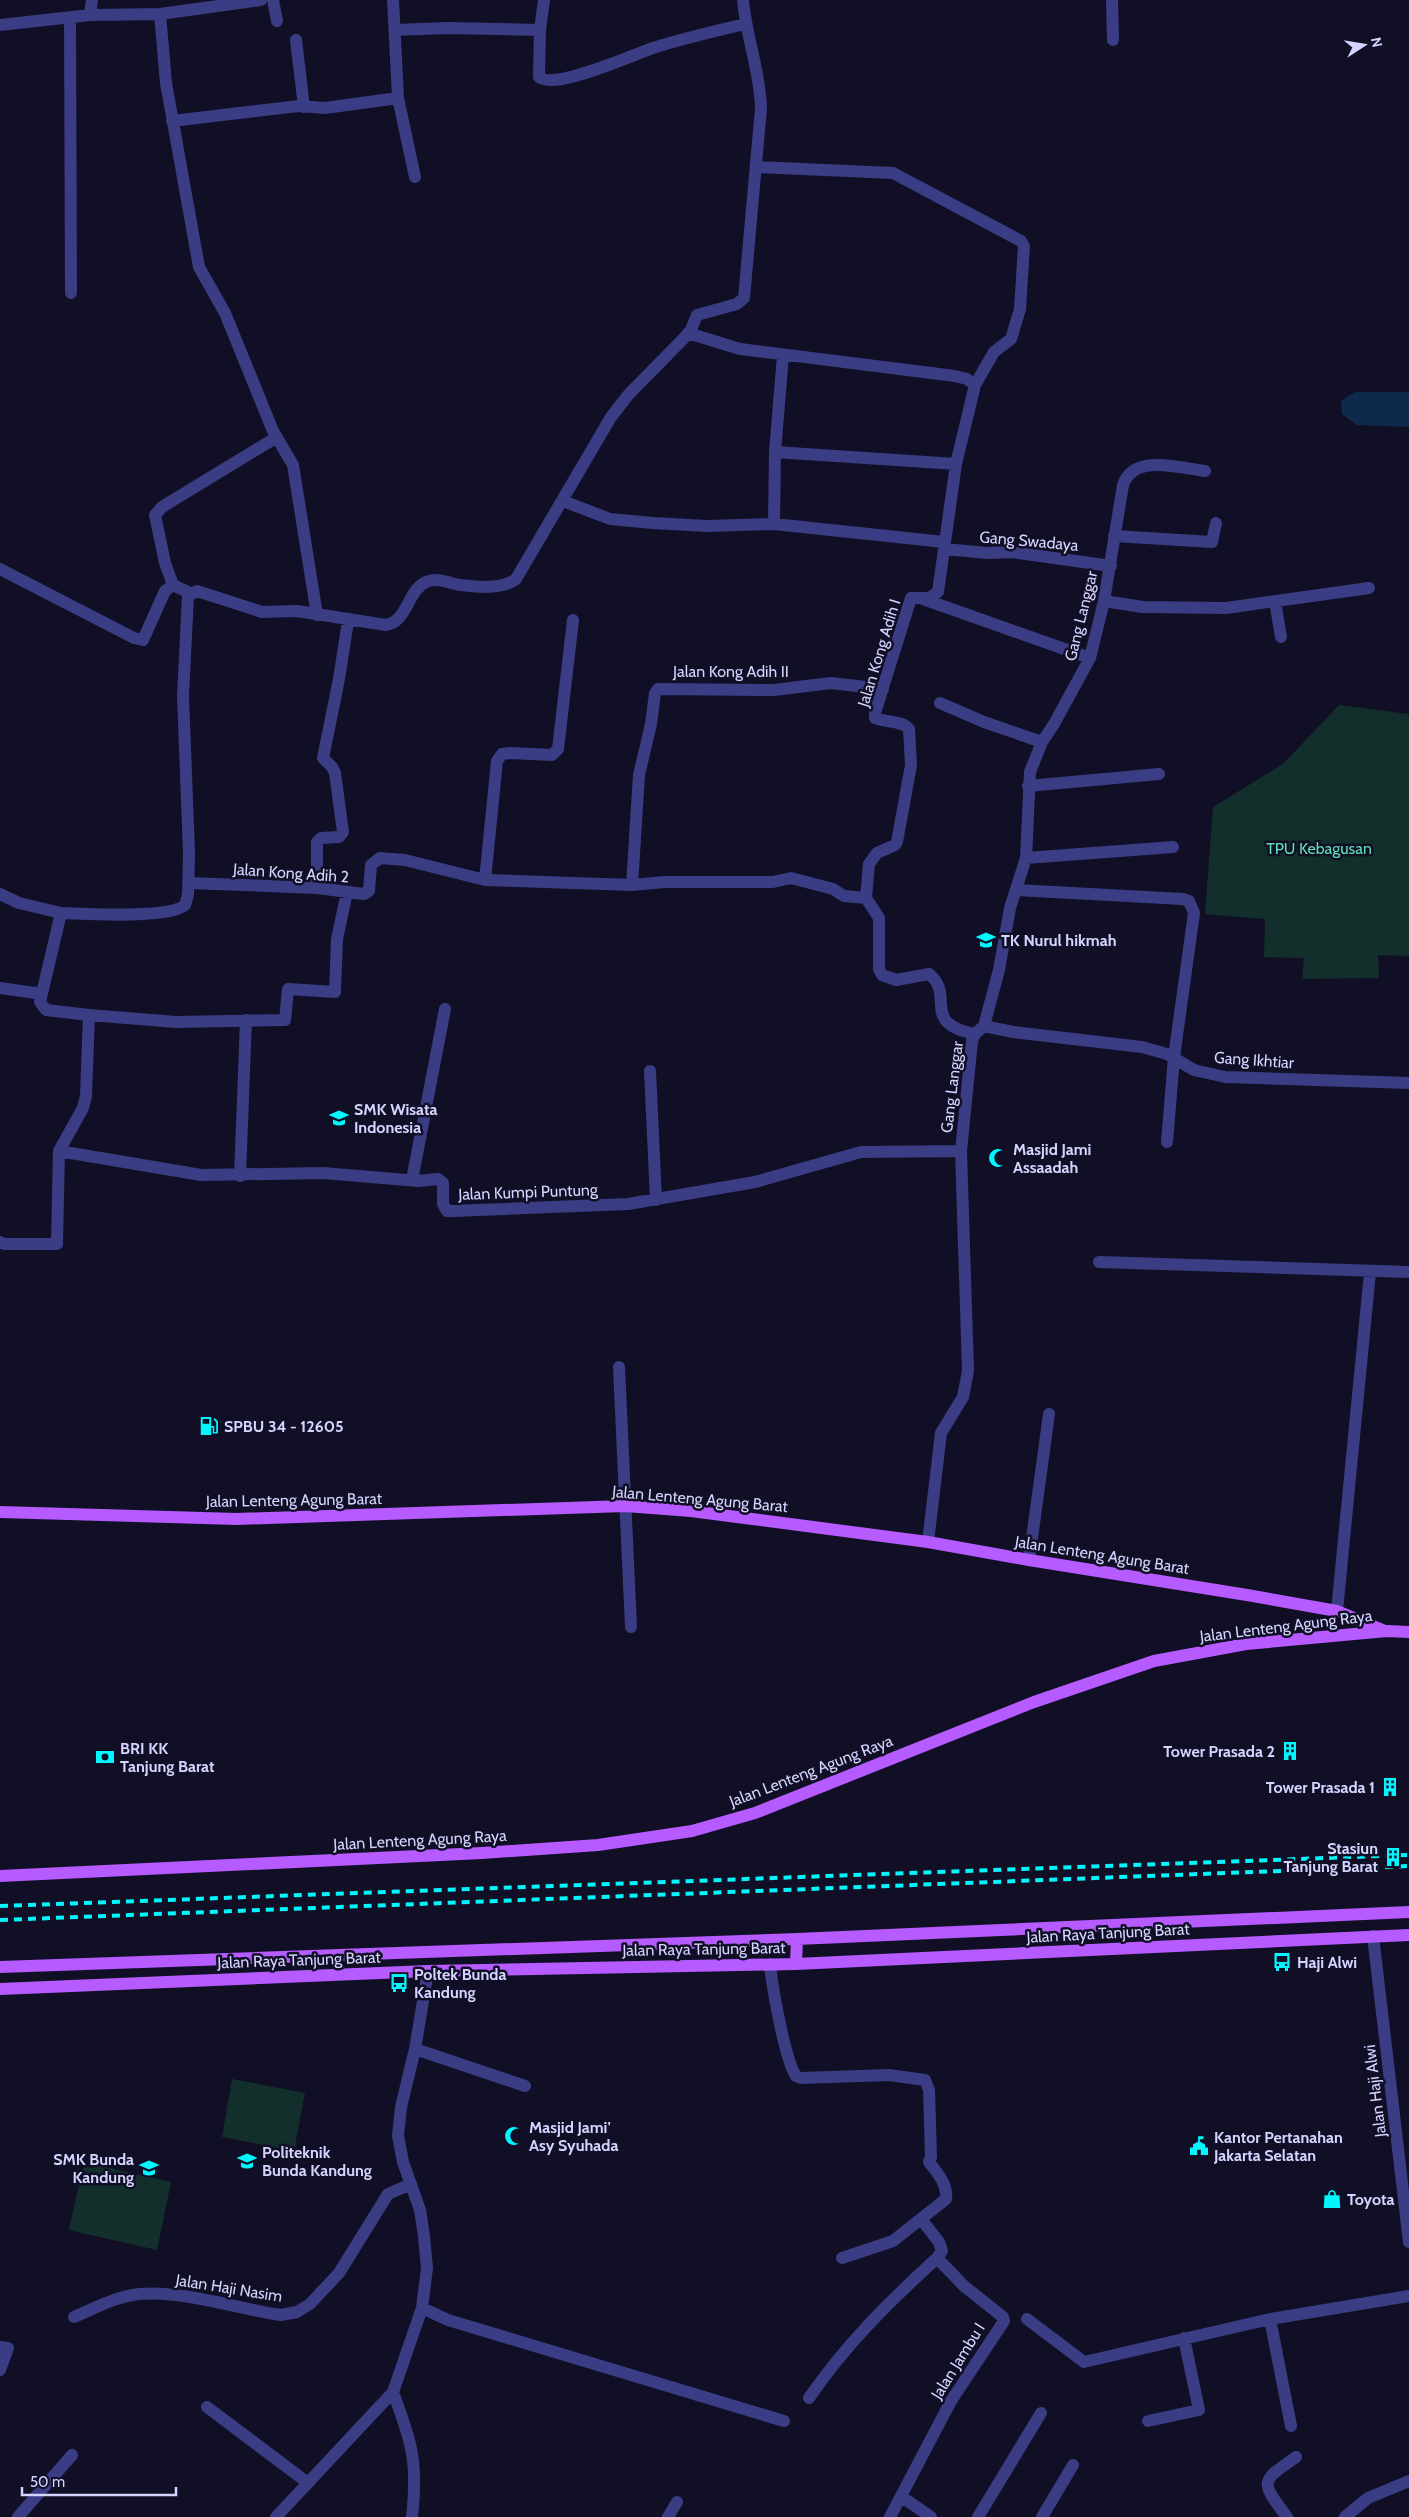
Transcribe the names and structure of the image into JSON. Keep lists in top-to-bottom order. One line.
{"streets":{"main road":["Jalan Lenteng Agung Barat","Jalan Lenteng Agung Raya","Jalan Raya Tanjung Barat"],"street":["Gang Swadaya","Gang Langgar","Jalan Kong Adih I","Jalan Kong Adih II","Jalan Kong Adih 2","Gang Ikhtiar","Jalan Kumpi Puntung","Jalan Haji Alwi","Jalan Haji Nasim","Jalan Jambu I"]},"crossings":[["Gang Swadaya","Gang Langgar"],["Gang Swadaya","Jalan Kong Adih I"],["Gang Langgar","Gang Ikhtiar"],["Gang Langgar","Jalan Kumpi Puntung"],["Gang Langgar","Jalan Lenteng Agung Barat"],["Jalan Kong Adih I","Jalan Kong Adih II"],["Jalan Kong Adih I","Jalan Kong Adih 2"],["Jalan Kong Adih II","Jalan Kong Adih 2"],["Jalan Lenteng Agung Barat","Jalan Lenteng Agung Raya"],["Jalan Raya Tanjung Barat","Jalan Haji Alwi"]],"parks":["TPU Kebagusan"],"places":{"school or university":["TK Nurul hikmah","SMK Wisata Indonesia","Politeknik Bunda Kandung","SMK Bunda Kandung"],"mosque":["Masjid Jami Assaadah","Masjid Jami' Asy Syuhada"],"fuel station":["SPBU 34 - 12605"],"building":["Tower Prasada 2","Tower Prasada 1","Stasiun Tanjung Barat"],"bank":["BRI KK Tanjung Barat"],"bus stop":["Haji Alwi","Poltek Bunda Kandung"],"public building":["Kantor Pertanahan Jakarta Selatan"],"shop":["Toyota"]},"scale_bar":"50 m","north":"right"}
